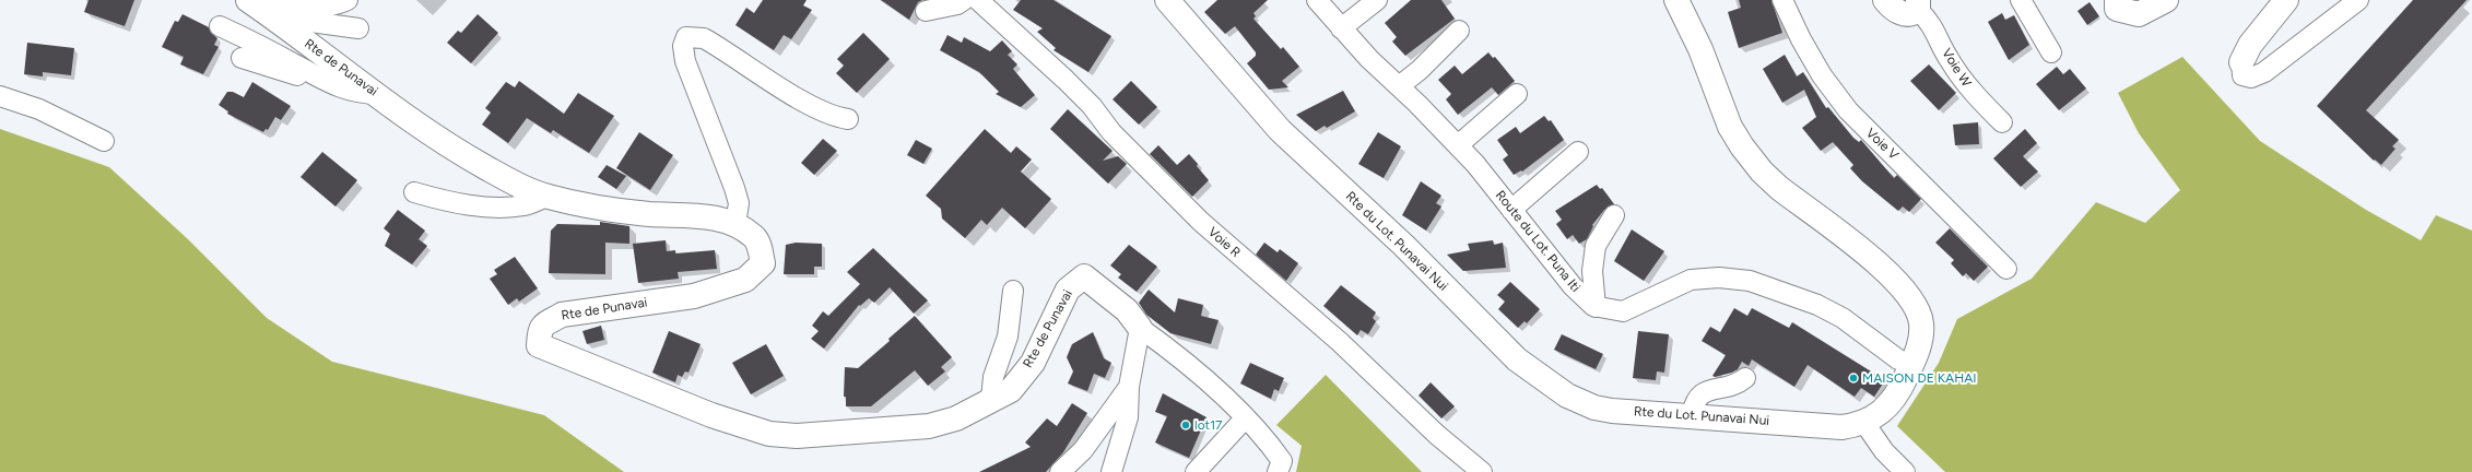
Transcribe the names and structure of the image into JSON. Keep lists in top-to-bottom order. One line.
{"streets":{"main road":["Rte de Punavai","Rte du Lot. Punavai Nui"],"street":["Voie W","Voie V","Route du Lot. Puna Iti","Voie R"]},"places":["MAISON DE KAHAI","lot17"]}
